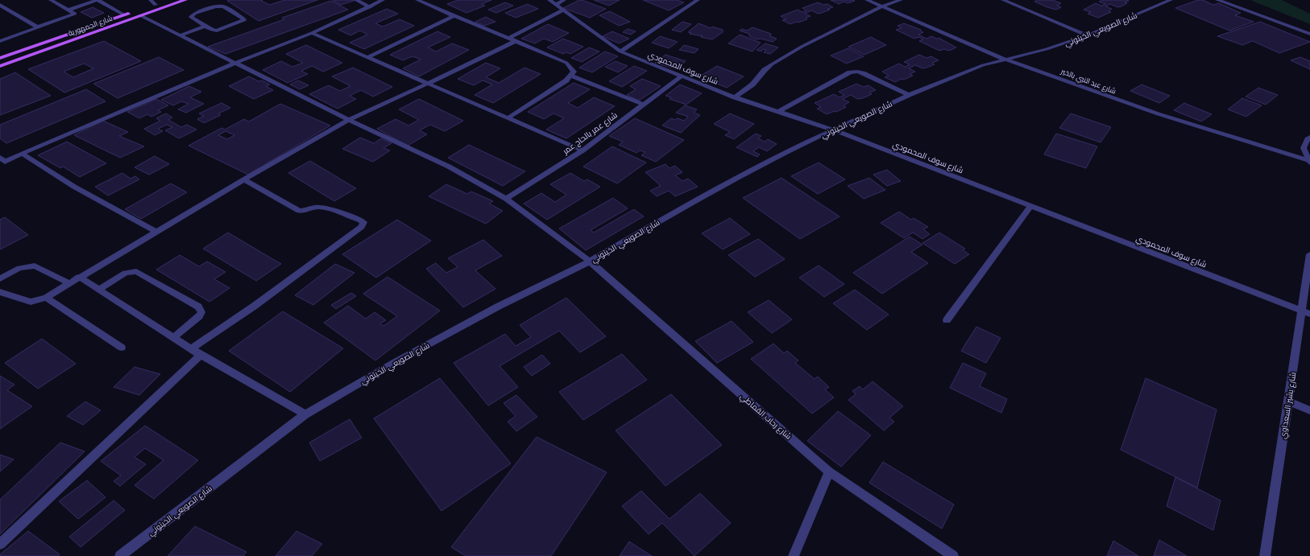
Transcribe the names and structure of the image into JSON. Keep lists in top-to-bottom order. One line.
{"streets":{"main road":["شارع الجمهورية"],"street":["شارع الصويعي الخيتوني","شارع سوف المحمودي","شارع عبد النبي بالخير","شارع عمر بالحاج عمر","شارع بشير السعداوي","شارع رحاب القماطي"]},"crossings":[["شارع الجمهورية","شارع رحاب القماطي"],["شارع الصويعي الخيتوني","شارع سوف المحمودي"],["شارع الصويعي الخيتوني","شارع عبد النبي بالخير"],["شارع الصويعي الخيتوني","شارع رحاب القماطي"],["شارع سوف المحمودي","شارع عمر بالحاج عمر"],["شارع سوف المحمودي","شارع بشير السعداوي"],["شارع عمر بالحاج عمر","شارع رحاب القماطي"]]}
